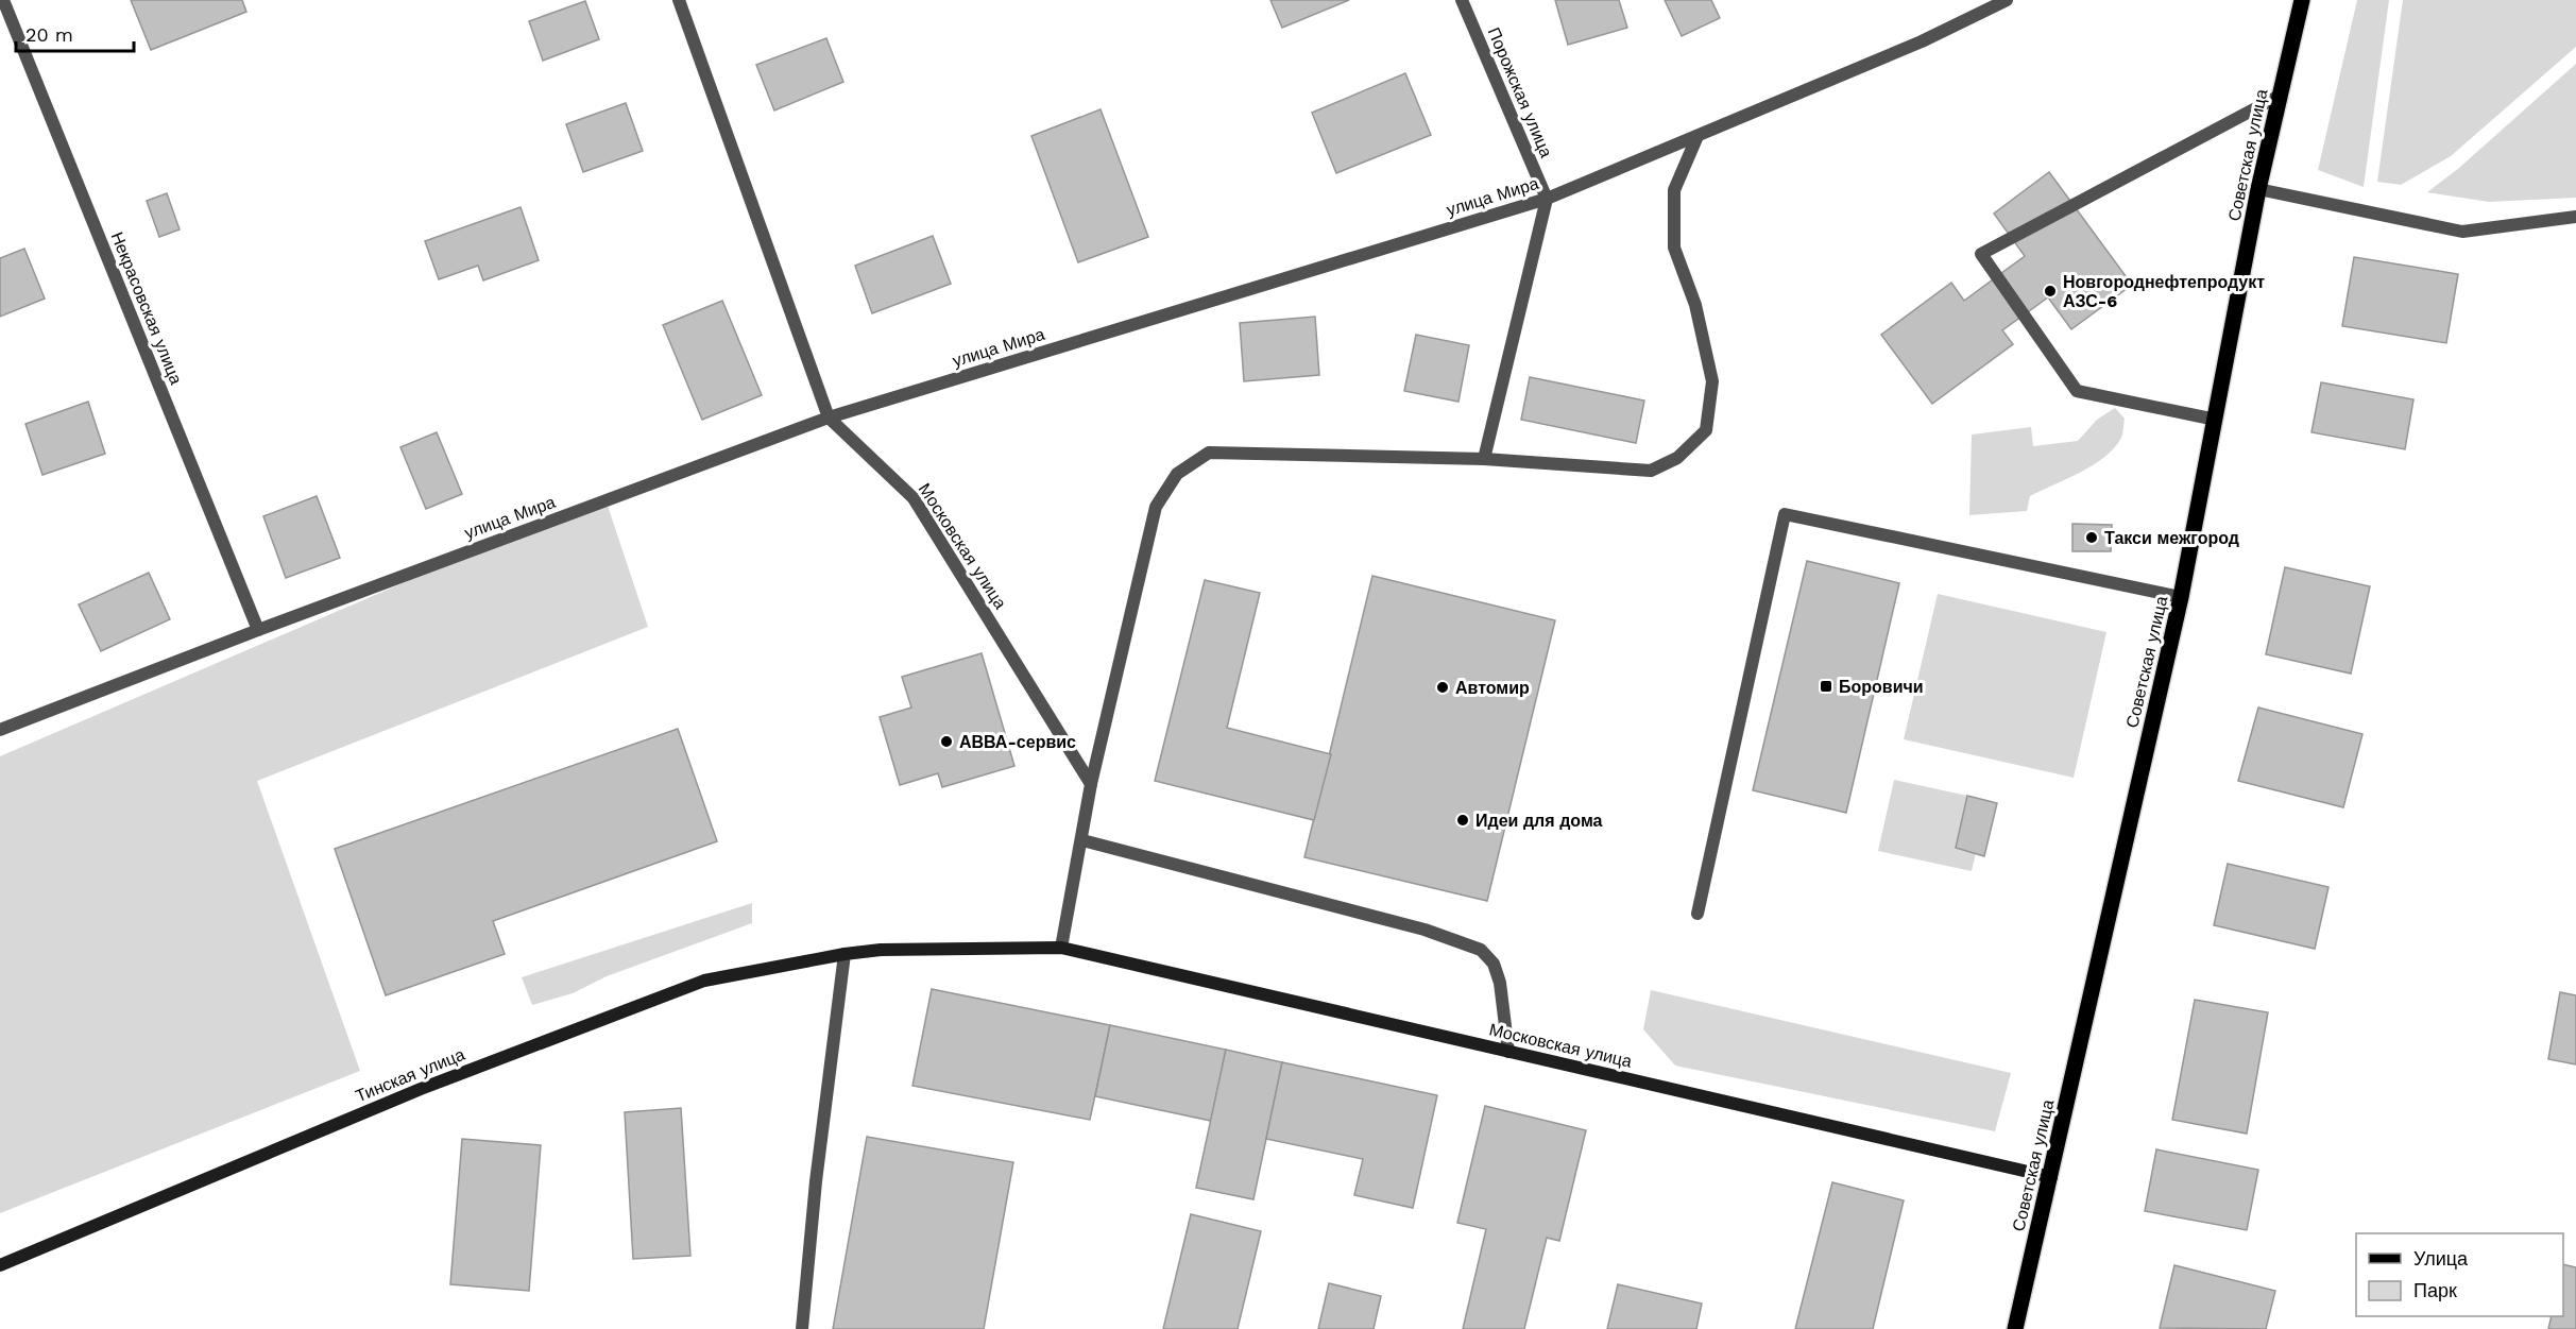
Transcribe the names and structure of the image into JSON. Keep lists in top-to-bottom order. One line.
{"streets":{"main road":["Советская улица","Московская улица","Тинская улица"],"street":["Порожская улица","улица Мира","Некрасовская улица"]},"crossings":[["Порожская улица","улица Мира"],["Советская улица","Московская улица"],["улица Мира","Некрасовская улица"],["улица Мира","Московская улица"],["Московская улица","Тинская улица"]],"places":{"other":["Новгороднефтепродукт АЗС-6","Такси межгород","Автомир","АВВА-сервис","Идеи для дома"],"transit":["Боровичи"]},"legend":["Улица","Парк"],"scale_bar":"20 m"}
